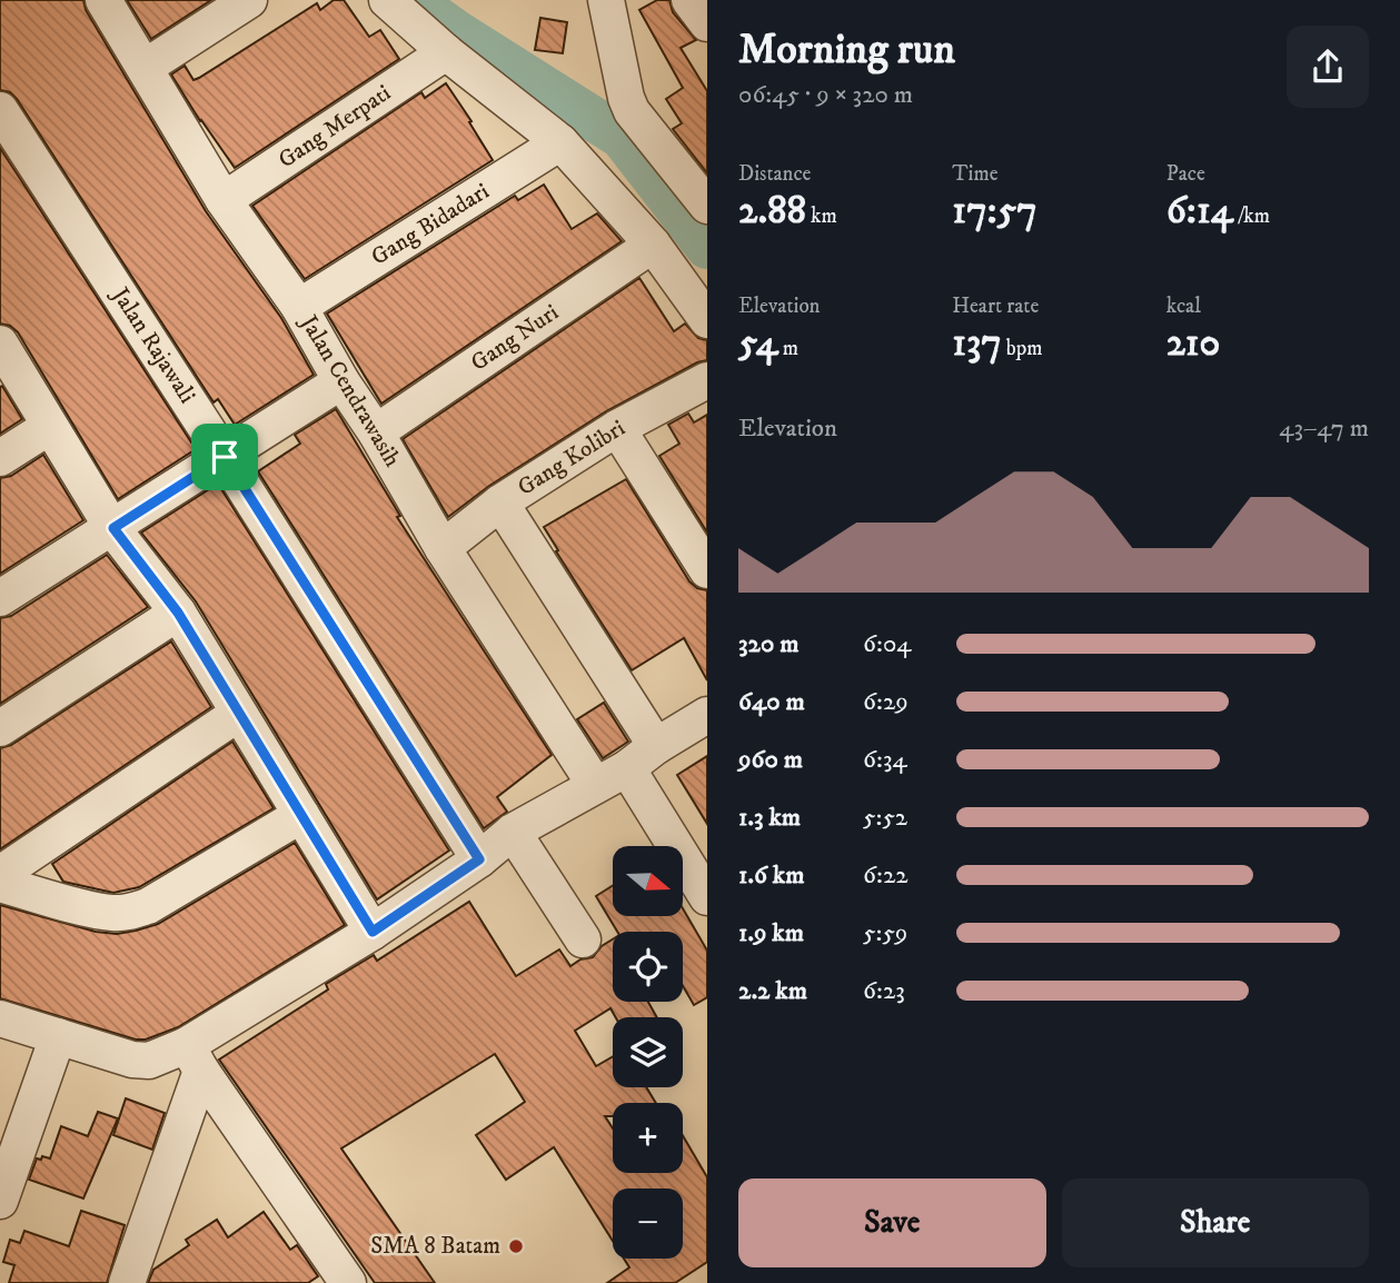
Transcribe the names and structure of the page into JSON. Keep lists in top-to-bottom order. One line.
{"streets":{"street":["Gang Merpati","Gang Bidadari","Gang Nuri","Jalan Rajawali","Jalan Cendrawasih","Gang Kolibri"]},"crossings":[["Gang Merpati","Jalan Cendrawasih"],["Gang Bidadari","Jalan Cendrawasih"],["Gang Nuri","Jalan Cendrawasih"],["Jalan Cendrawasih","Gang Kolibri"]],"places":["SMA 8 Batam"],"north":"right","page":{"heading":["Morning run","06:45 · 9 × 320 m"],"stats":[["Distance","2.88 km"],["Time","17:57"],["Pace","6:14 /km"],["Elevation","54 m"],["Heart rate","137 bpm"],["kcal","210"]],"chart":["Elevation","43–47 m"],"list":[{"name":"320 m","note":"6:04"},{"name":"640 m","note":"6:29"},{"name":"960 m","note":"6:34"},{"name":"1.3 km","note":"5:52"},{"name":"1.6 km","note":"6:22"},{"name":"1.9 km","note":"5:59"},{"name":"2.2 km","note":"6:23"}],"map_buttons":["+","−"],"buttons":["Save","Share"]}}
